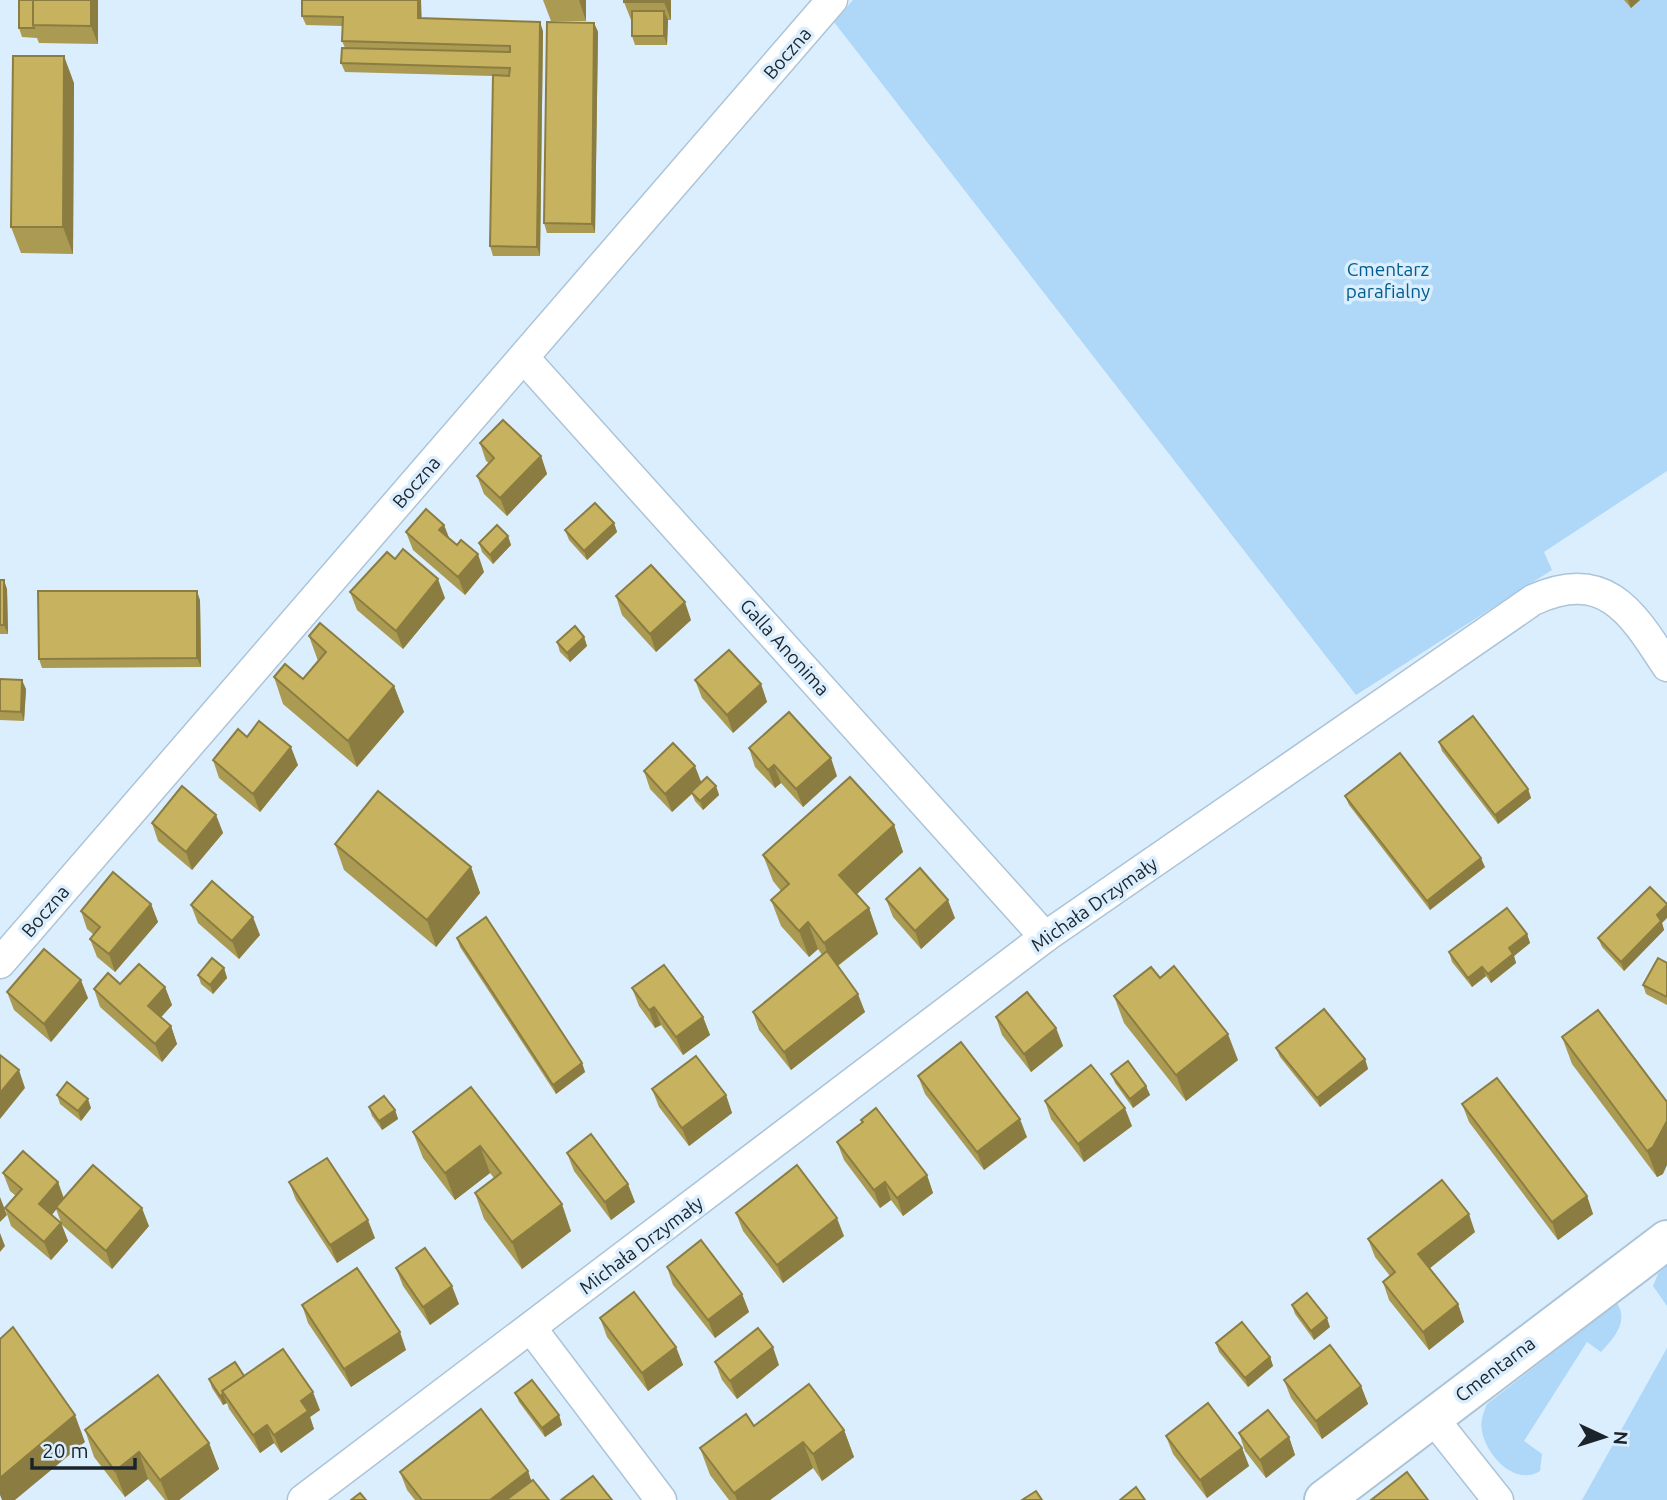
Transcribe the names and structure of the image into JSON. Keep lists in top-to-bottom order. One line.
{"streets":{"street":["Boczna","Galla Anonima","Michała Drzymały","Cmentarna"]},"crossings":[["Boczna","Galla Anonima"],["Galla Anonima","Michała Drzymały"]],"parks":["Cmentarz parafialny"],"scale_bar":"20 m","north":"right"}
